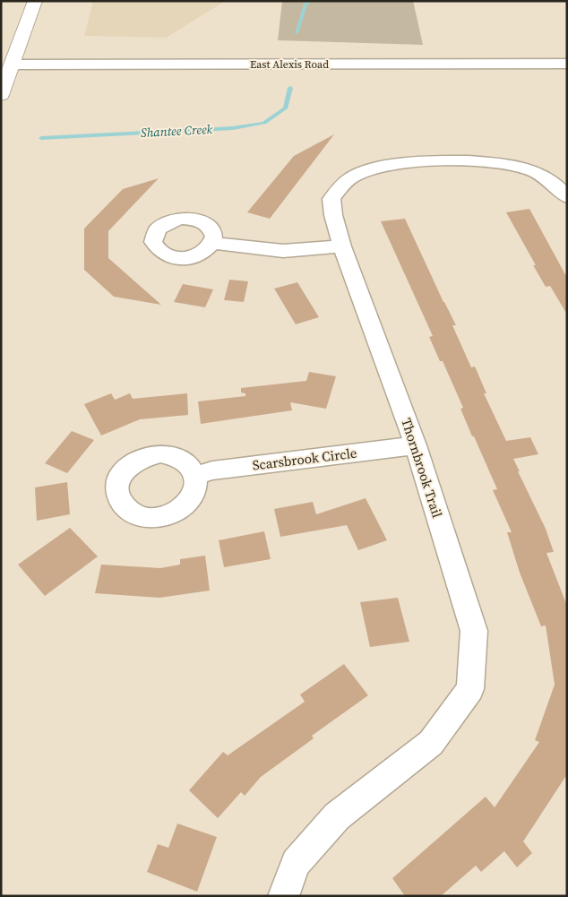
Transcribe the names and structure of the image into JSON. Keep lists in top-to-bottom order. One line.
{"streets":{"street":["East Alexis Road","Scarsbrook Circle","Thornbrook Trail"]},"crossings":[["Scarsbrook Circle","Thornbrook Trail"]],"water":["Shantee Creek"]}
